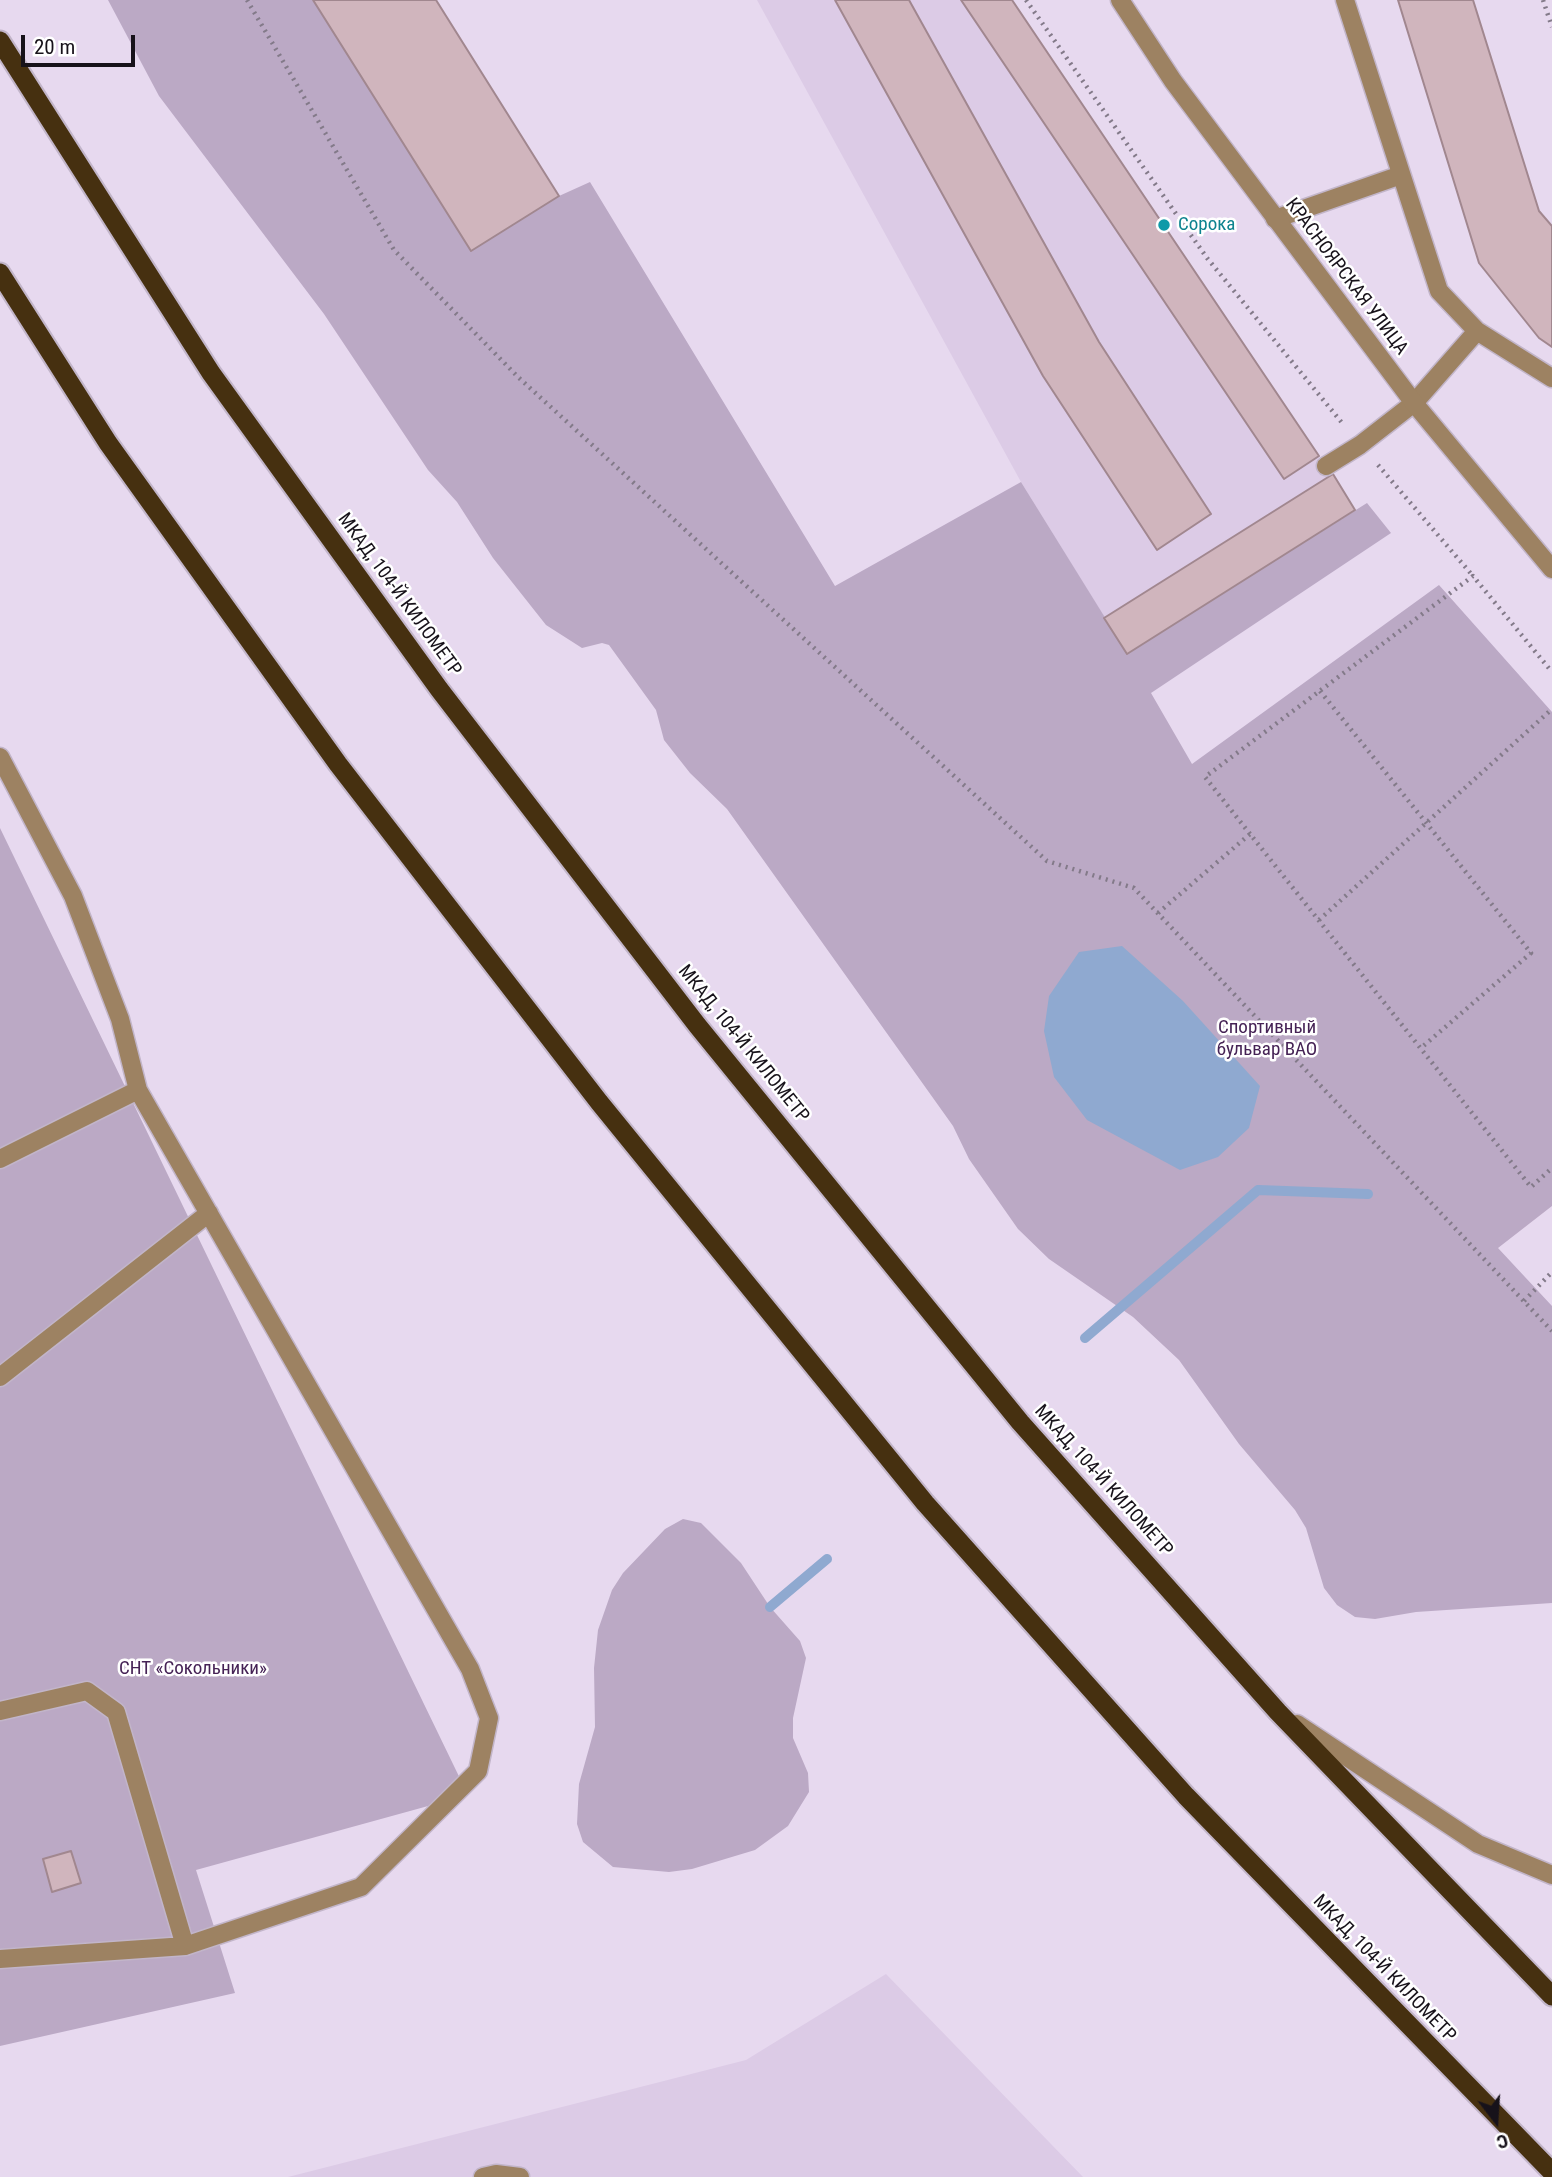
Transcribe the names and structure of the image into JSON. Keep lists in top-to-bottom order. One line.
{"streets":{"highway":["МКАД, 104-Й КИЛОМЕТР"],"street":["КРАСНОЯРСКАЯ УЛИЦА"]},"parks":["Спортивный бульвар ВАО","СНТ «Сокольники»"],"places":["Сорока"],"scale_bar":"20 m","north":"bottom"}
